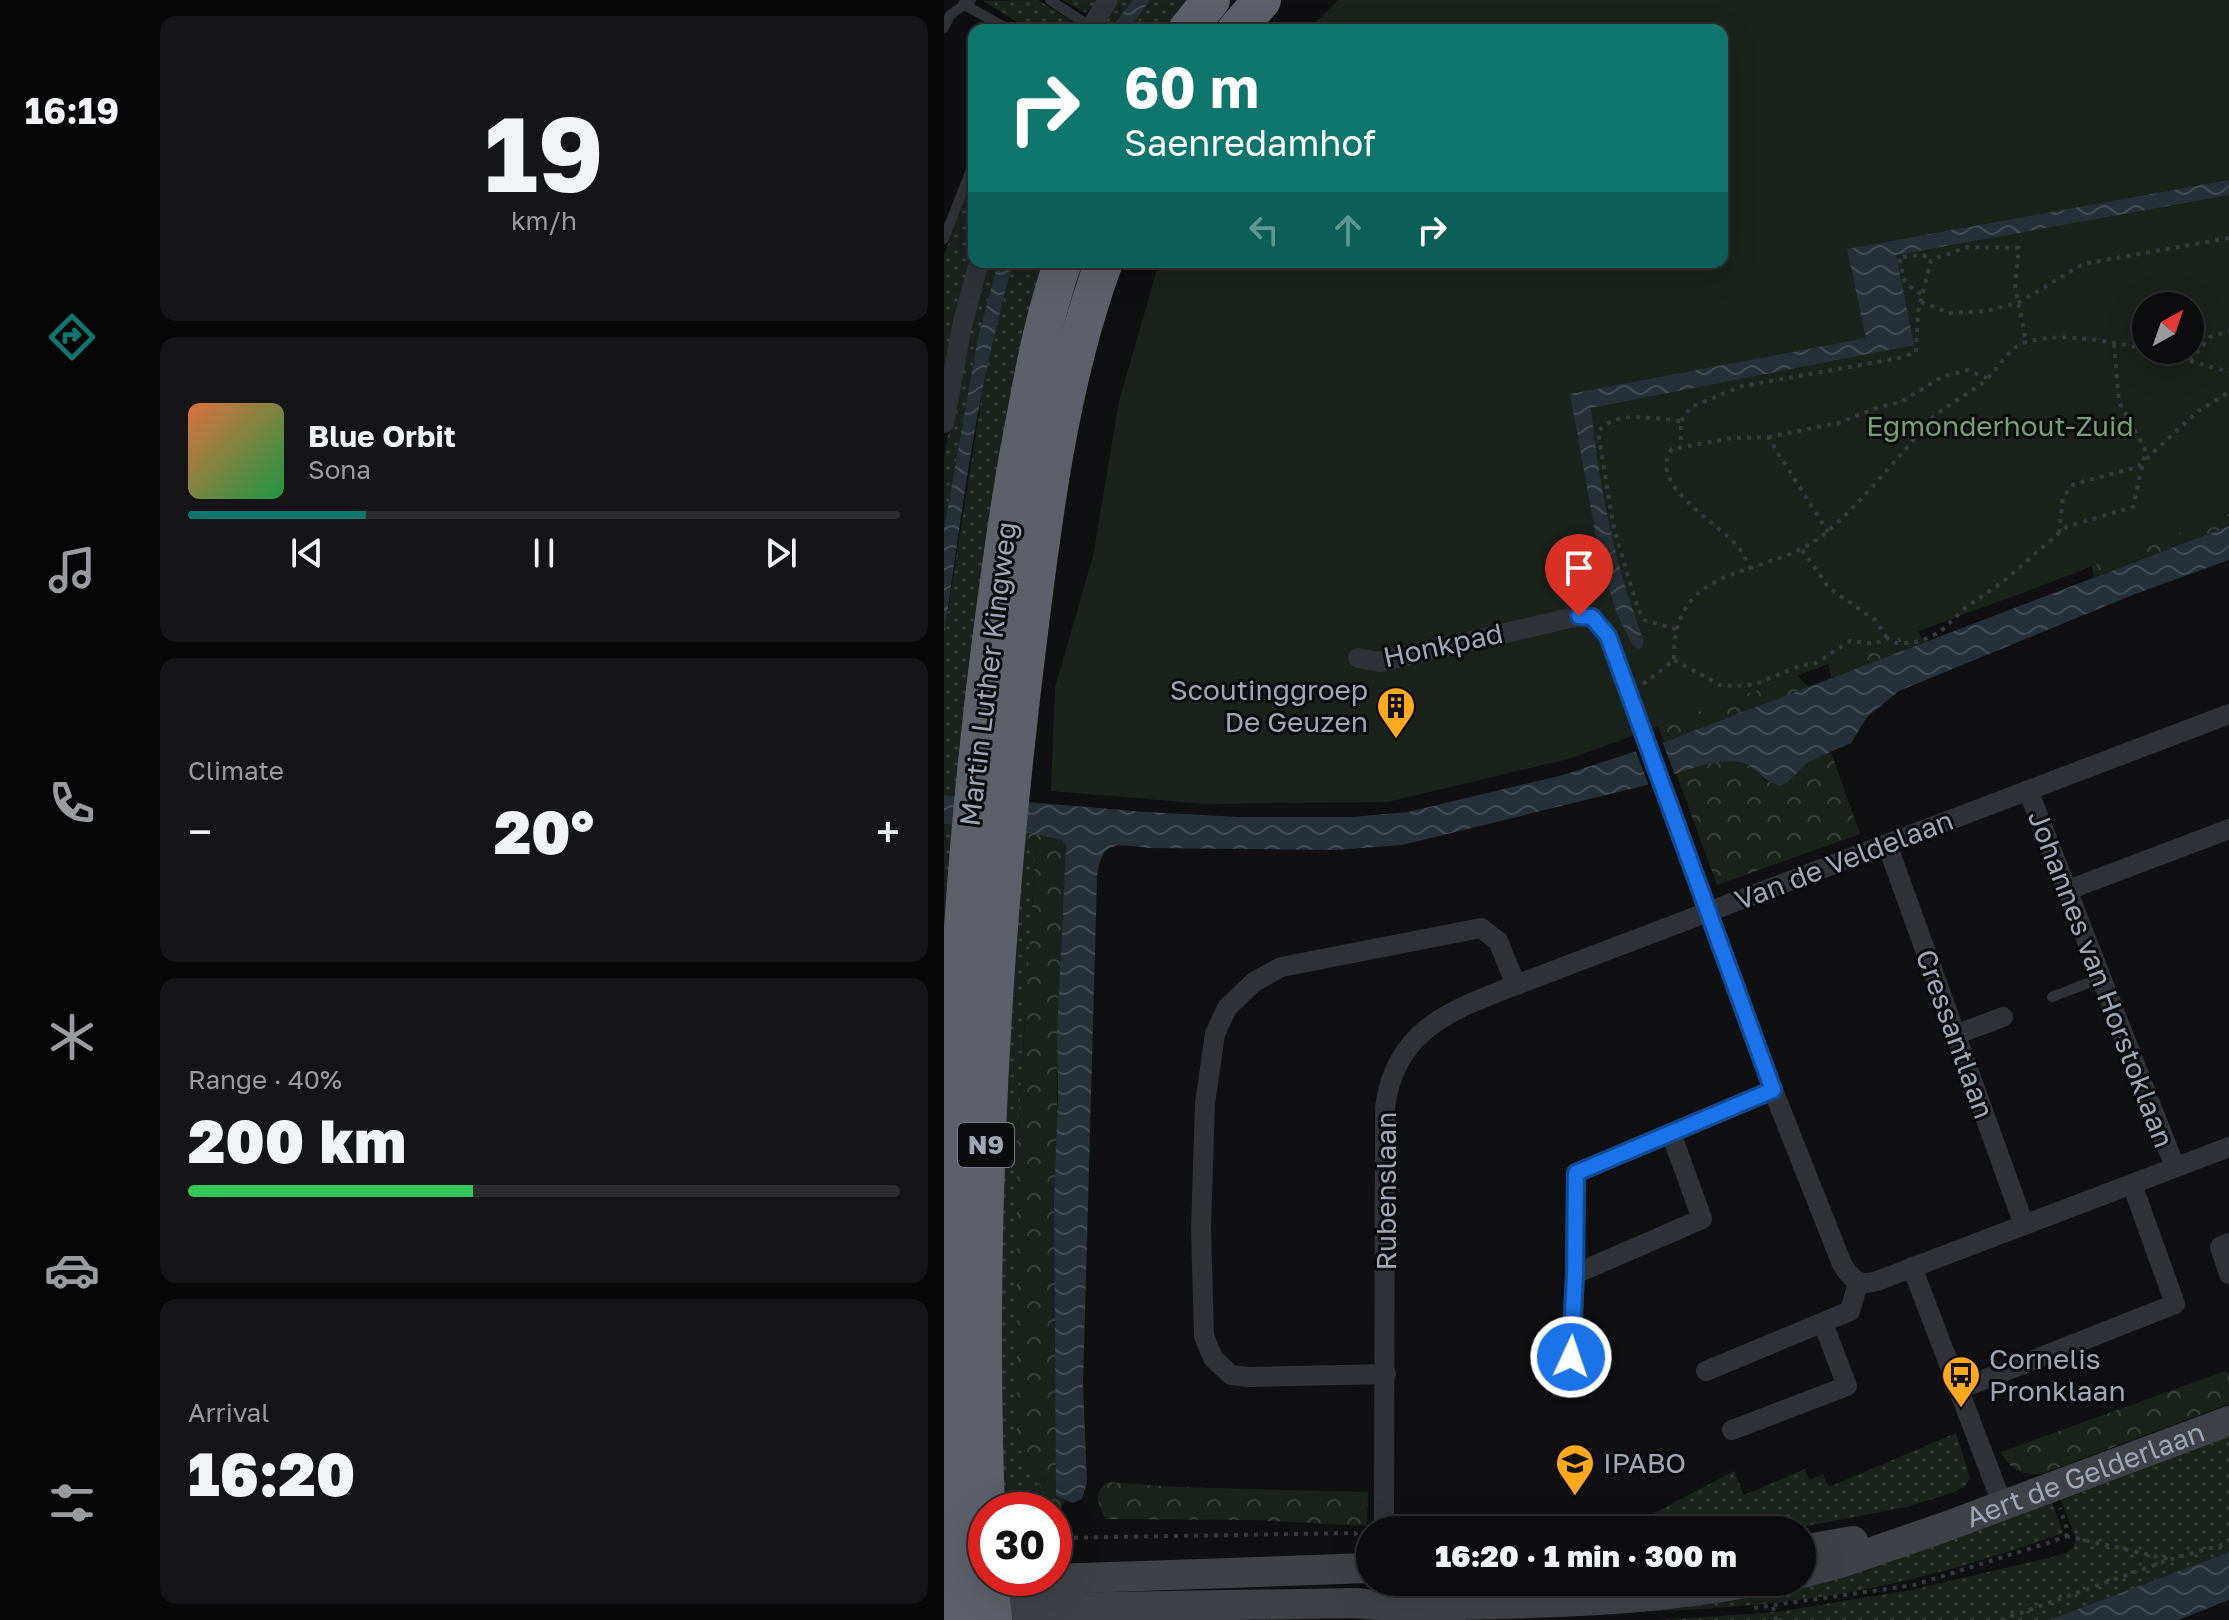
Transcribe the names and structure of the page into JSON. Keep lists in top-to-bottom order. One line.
{"streets":{"highway":["Martin Luther Kingweg","N9"],"street":["Honkpad","Van de Veldelaan","Johannes van Horstoklaan","Cressantlaan","Rubenslaan","Aert de Gelderlaan"]},"crossings":[["Honkpad","Van de Veldelaan"],["Honkpad","Rubenslaan"],["Van de Veldelaan","Johannes van Horstoklaan"],["Van de Veldelaan","Cressantlaan"],["Van de Veldelaan","Rubenslaan"]],"parks":["Egmonderhout-Zuid"],"places":{"building":["Scoutinggroep De Geuzen"],"bus stop":["Cornelis Pronklaan"],"school or university":["IPABO"]},"north":"top right","page":{"tabs":"16:19","tile":[["19","km/h"],"Climate",["Range · 40%","200 km"],["Arrival","16:20"]],"turn":["60 m","Saenredamhof"],"song":["Blue Orbit","Sona"],"heat":["−","20°","+"],"limit":"30","trip":"16:20 · 1 min · 300 m"}}
